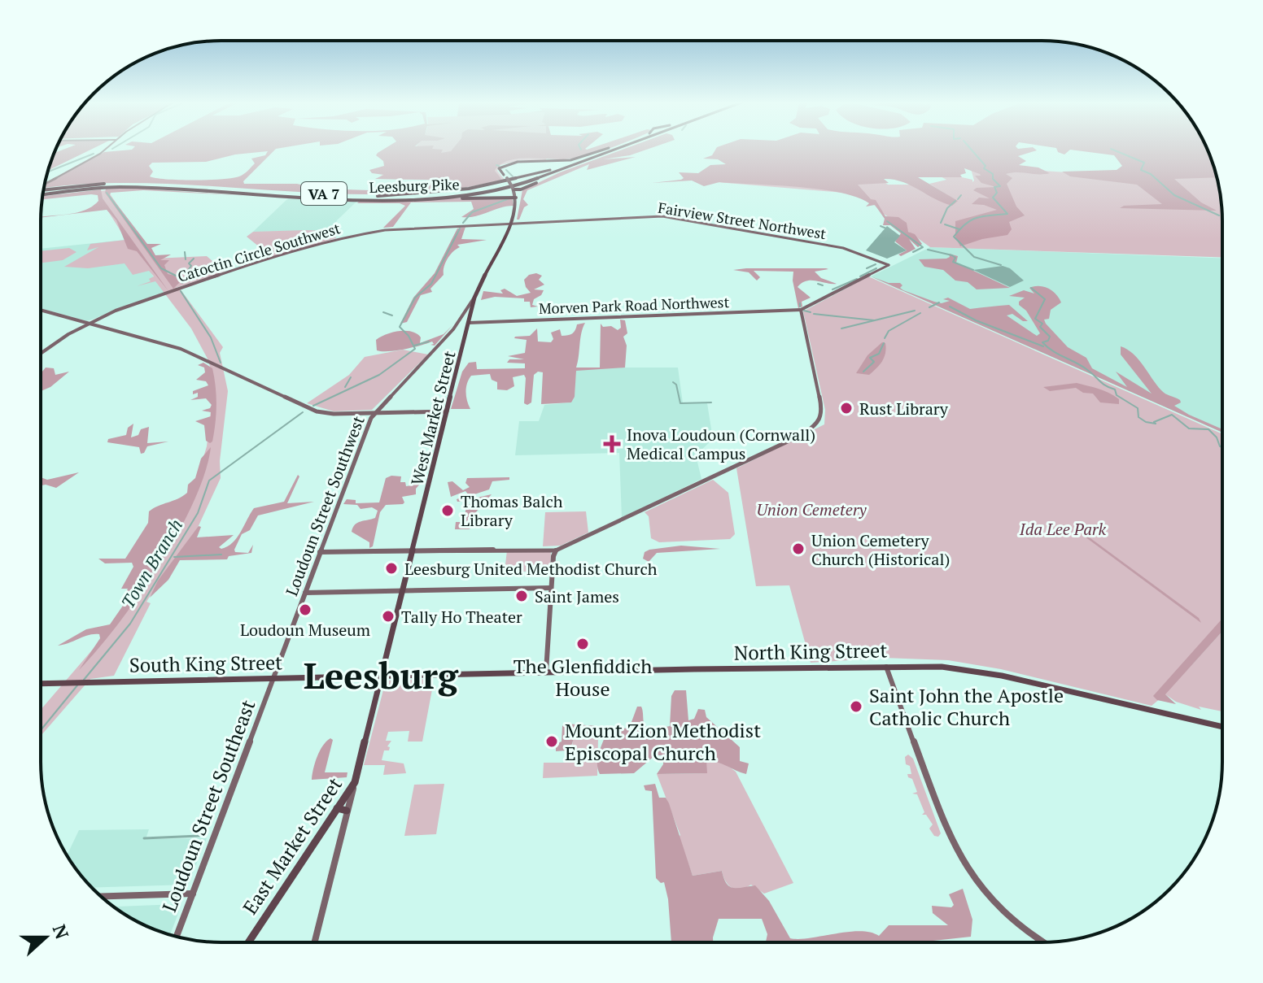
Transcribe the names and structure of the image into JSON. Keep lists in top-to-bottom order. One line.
{"streets":{"highway":["Leesburg Pike","VA 7"],"main road":["West Market Street","North King Street","South King Street","East Market Street"],"street":["Fairview Street Northwest","Catoctin Circle Southwest","Morven Park Road Northwest","Loudoun Street Southwest","Loudoun Street Southeast"]},"crossings":[["Fairview Street Northwest","Catoctin Circle Southwest"],["Fairview Street Northwest","Morven Park Road Northwest"],["Fairview Street Northwest","West Market Street"],["Catoctin Circle Southwest","West Market Street"],["Morven Park Road Northwest","West Market Street"],["Morven Park Road Northwest","Loudoun Street Southwest"],["West Market Street","Loudoun Street Southwest"],["West Market Street","North King Street"],["West Market Street","South King Street"],["West Market Street","East Market Street"],["Loudoun Street Southwest","South King Street"],["Loudoun Street Southwest","Loudoun Street Southeast"],["North King Street","South King Street"],["North King Street","East Market Street"],["South King Street","Loudoun Street Southeast"],["South King Street","East Market Street"]],"districts":["Leesburg"],"water":["Town Branch"],"parks":["Union Cemetery","Ida Lee Park"],"places":{"other":["Rust Library","Thomas Balch Library","Union Cemetery Church (Historical)","Leesburg United Methodist Church","Saint James","Loudoun Museum","Tally Ho Theater","The Glenfiddich House","Saint John the Apostle Catholic Church","Mount Zion Methodist Episcopal Church"],"health":["Inova Loudoun (Cornwall) Medical Campus"]},"north":"right"}
